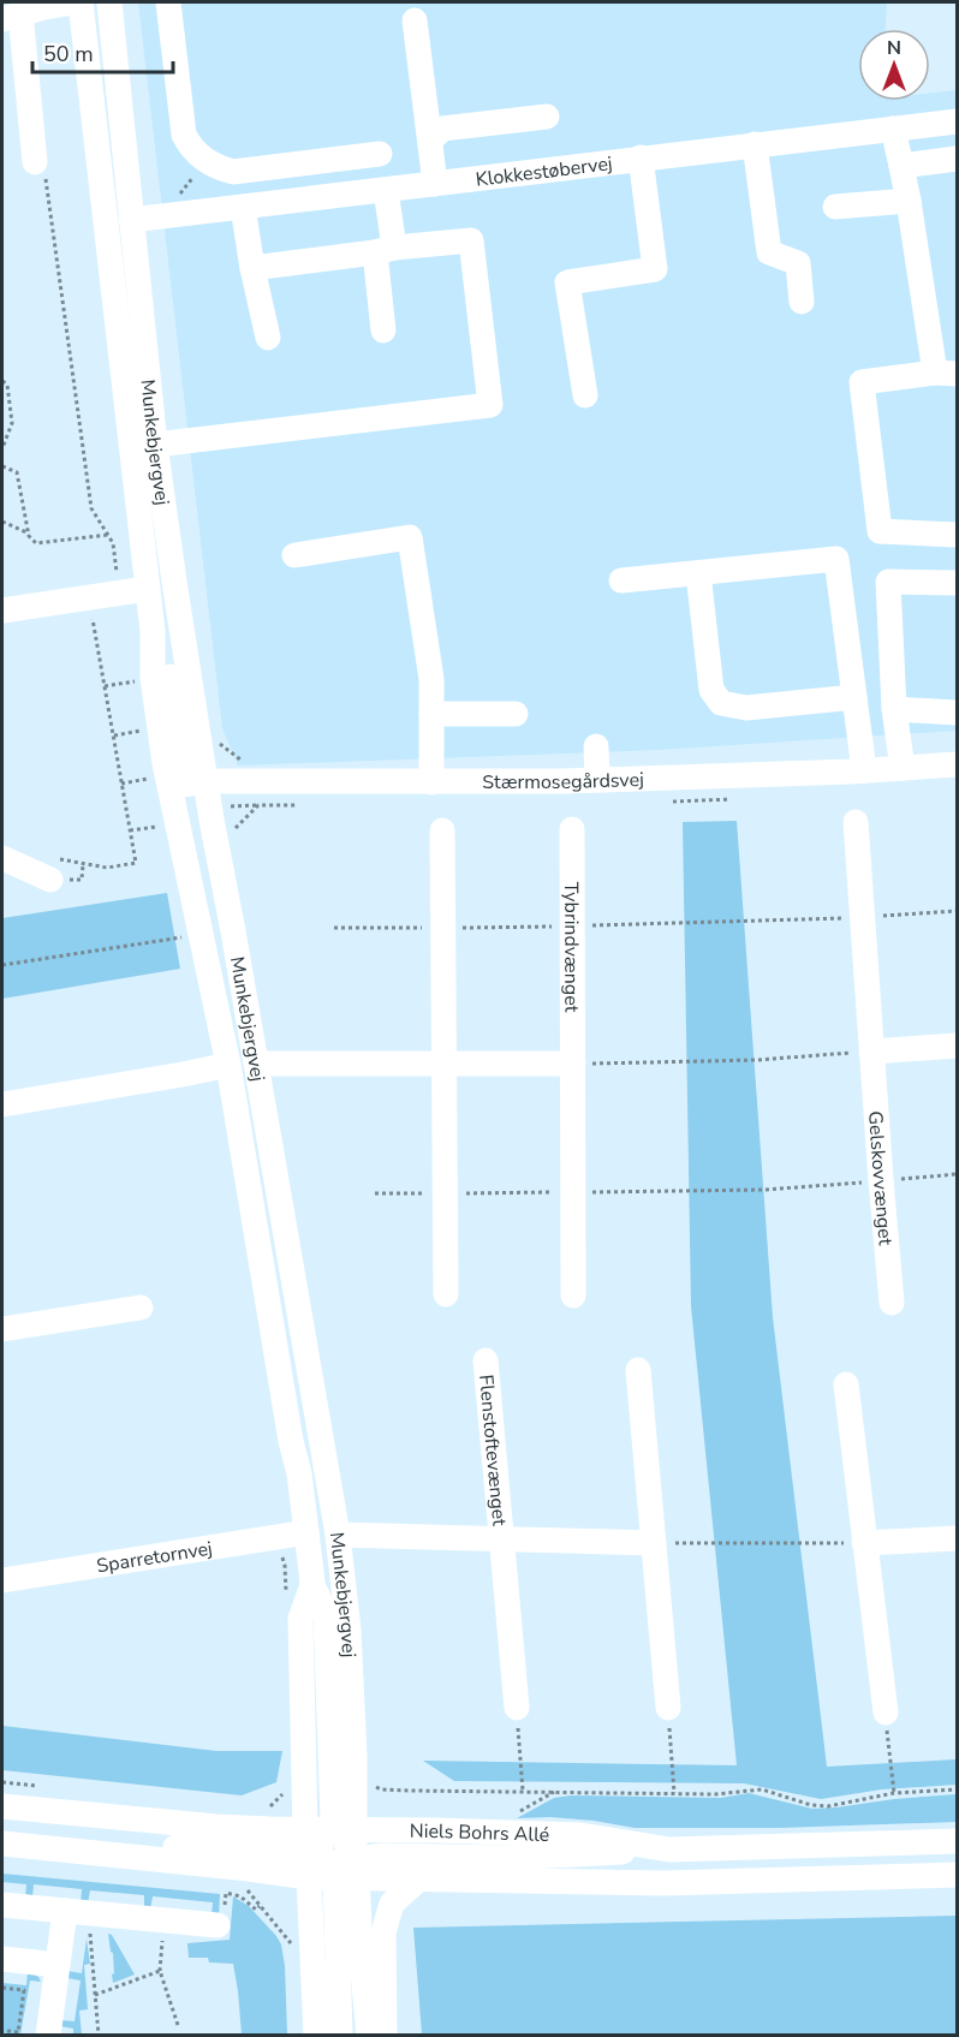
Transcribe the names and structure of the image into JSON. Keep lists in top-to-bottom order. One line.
{"streets":{"street":["Klokkestøbervej","Munkebjergvej","Stærmosegårdsvej","Tybrindvænget","Gelskovvænget","Flenstoftevænget","Sparretornvej","Niels Bohrs Allé"]},"crossings":[["Klokkestøbervej","Munkebjergvej"],["Munkebjergvej","Stærmosegårdsvej"],["Munkebjergvej","Flenstoftevænget"],["Munkebjergvej","Sparretornvej"],["Munkebjergvej","Niels Bohrs Allé"]],"scale_bar":"50 m","north":"top"}
